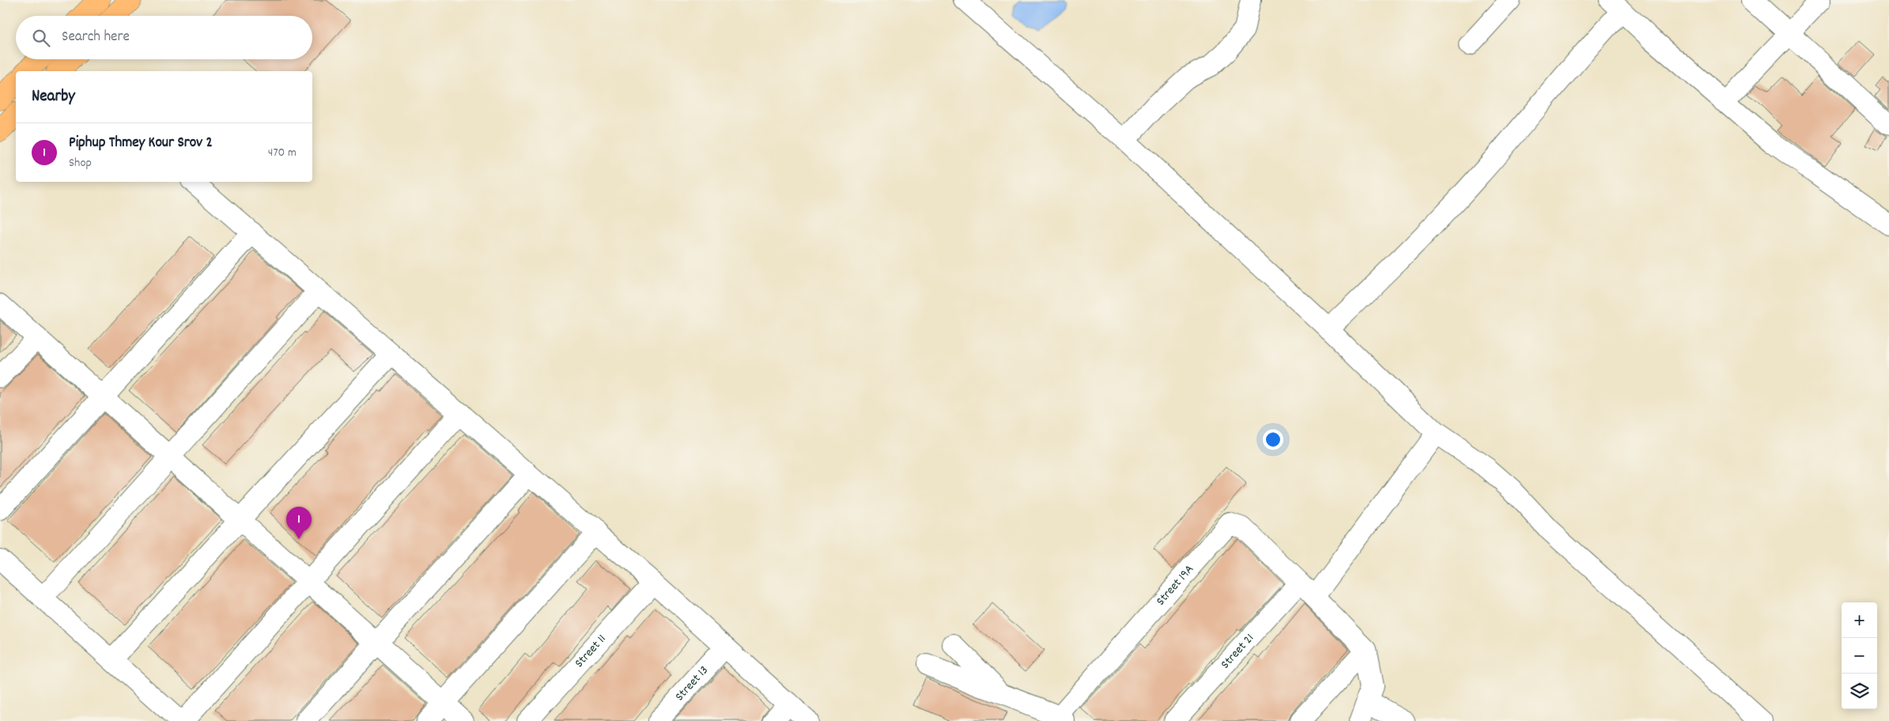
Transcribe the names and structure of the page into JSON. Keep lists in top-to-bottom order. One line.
{"streets":{"street":["Street 19A","Street 11","Street 21","Street 13"]},"crossings":[["Street 19A","Street 21"]],"page":{"search":"Search here","heading":"Nearby","list":[{"mark":"1","name":"Piphup Thmey Kour Srov 2","note":"Shop","value":"470 m"}],"pins":"1","map_buttons":["+","−"]}}
